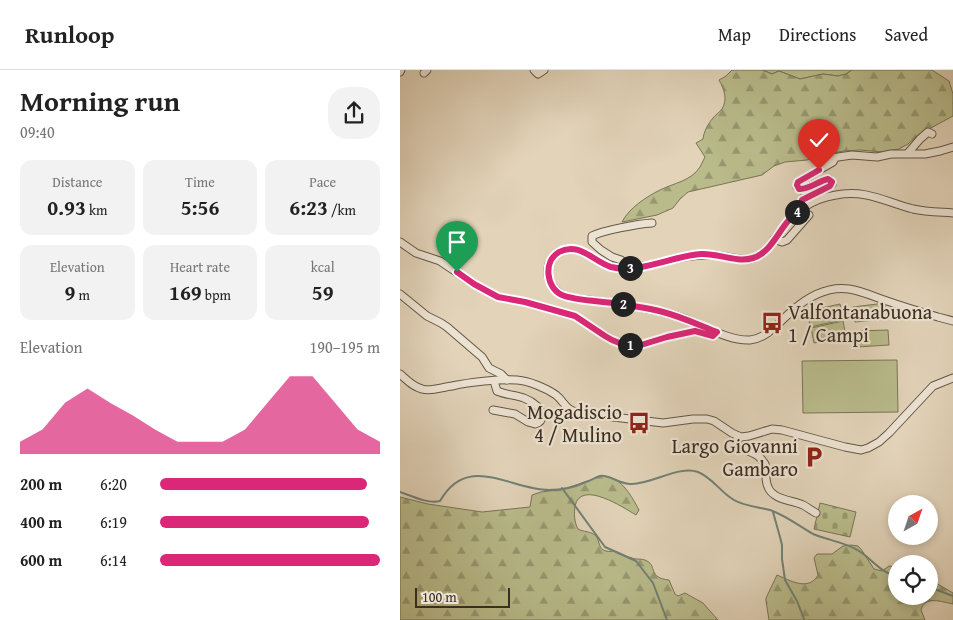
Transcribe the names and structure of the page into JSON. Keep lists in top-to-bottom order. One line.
{"places":{"bus stop":["Valfontanabuona 1 / Campi","Mogadiscio 4 / Mulino"],"parking":["Largo Giovanni Gambaro"]},"scale_bar":"100 m","north":"top right","page":{"header":"Runloop","nav":["Map","Directions","Saved"],"heading":["Morning run","09:40"],"stats":[["Distance","0.93 km"],["Time","5:56"],["Pace","6:23 /km"],["Elevation","9 m"],["Heart rate","169 bpm"],["kcal","59"]],"pins":["4","3","2","1"],"chart":["Elevation","190–195 m"],"list":[{"name":"200 m","note":"6:20"},{"name":"400 m","note":"6:19"},{"name":"600 m","note":"6:14"}],"scale":"100 m"}}
